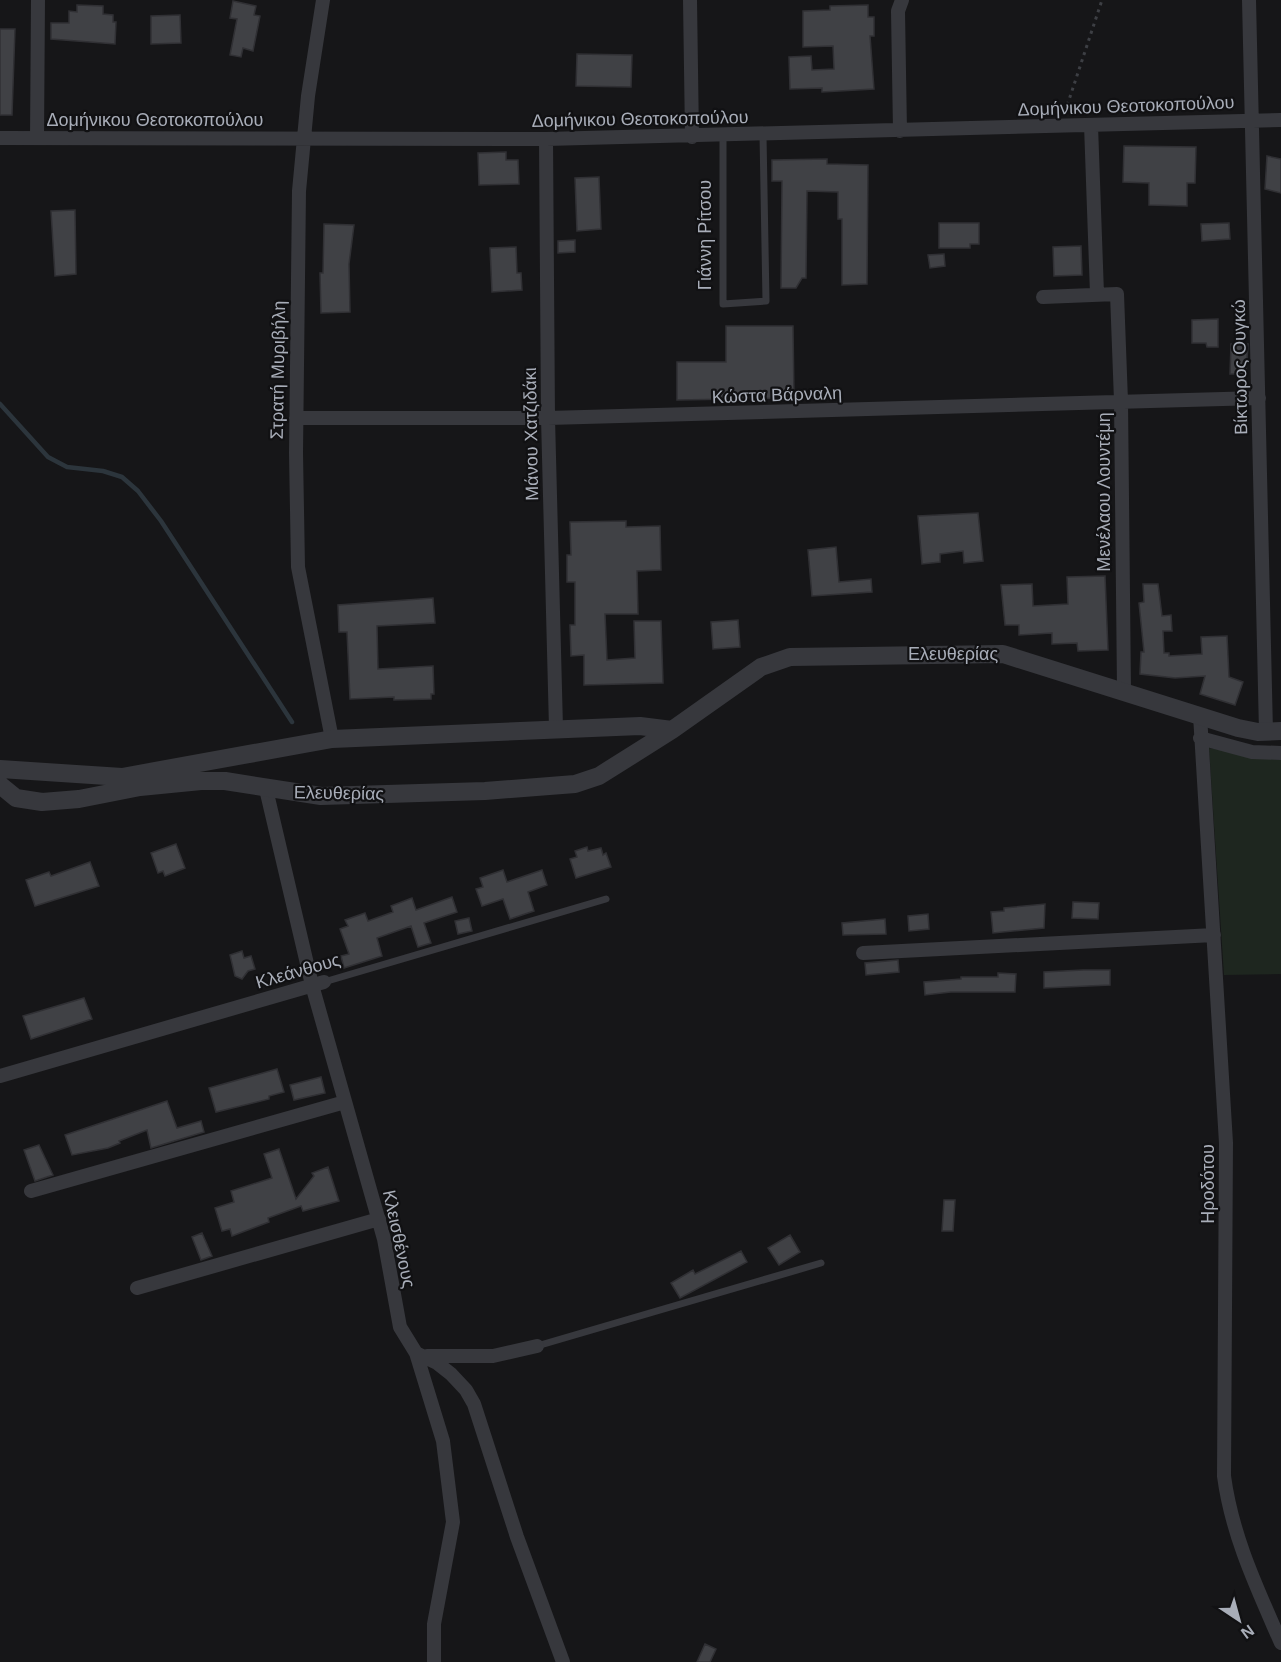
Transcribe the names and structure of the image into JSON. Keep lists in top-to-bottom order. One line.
{"streets":{"street":["Δομήνικου Θεοτοκοπούλου","Βίκτωρος Ουγκώ","Στρατή Μυριβήλη","Κώστα Βάρναλη","Μάνου Χατζιδάκι","Μενέλαου Λουντέμη","Ελευθερίας","Κλεάνθους","Ηροδότου","Κλεισθένους"],"lane":["Γιάννη Ρίτσου"]},"crossings":[["Δομήνικου Θεοτοκοπούλου","Γιάννη Ρίτσου"],["Δομήνικου Θεοτοκοπούλου","Βίκτωρος Ουγκώ"],["Δομήνικου Θεοτοκοπούλου","Στρατή Μυριβήλη"],["Δομήνικου Θεοτοκοπούλου","Μάνου Χατζιδάκι"],["Βίκτωρος Ουγκώ","Κώστα Βάρναλη"],["Βίκτωρος Ουγκώ","Ελευθερίας"],["Στρατή Μυριβήλη","Κώστα Βάρναλη"],["Κώστα Βάρναλη","Μάνου Χατζιδάκι"],["Κώστα Βάρναλη","Μενέλαου Λουντέμη"],["Μενέλαου Λουντέμη","Ελευθερίας"],["Ελευθερίας","Ηροδότου"],["Ελευθερίας","Κλεισθένους"],["Κλεάνθους","Κλεισθένους"]],"north":"bottom right"}
